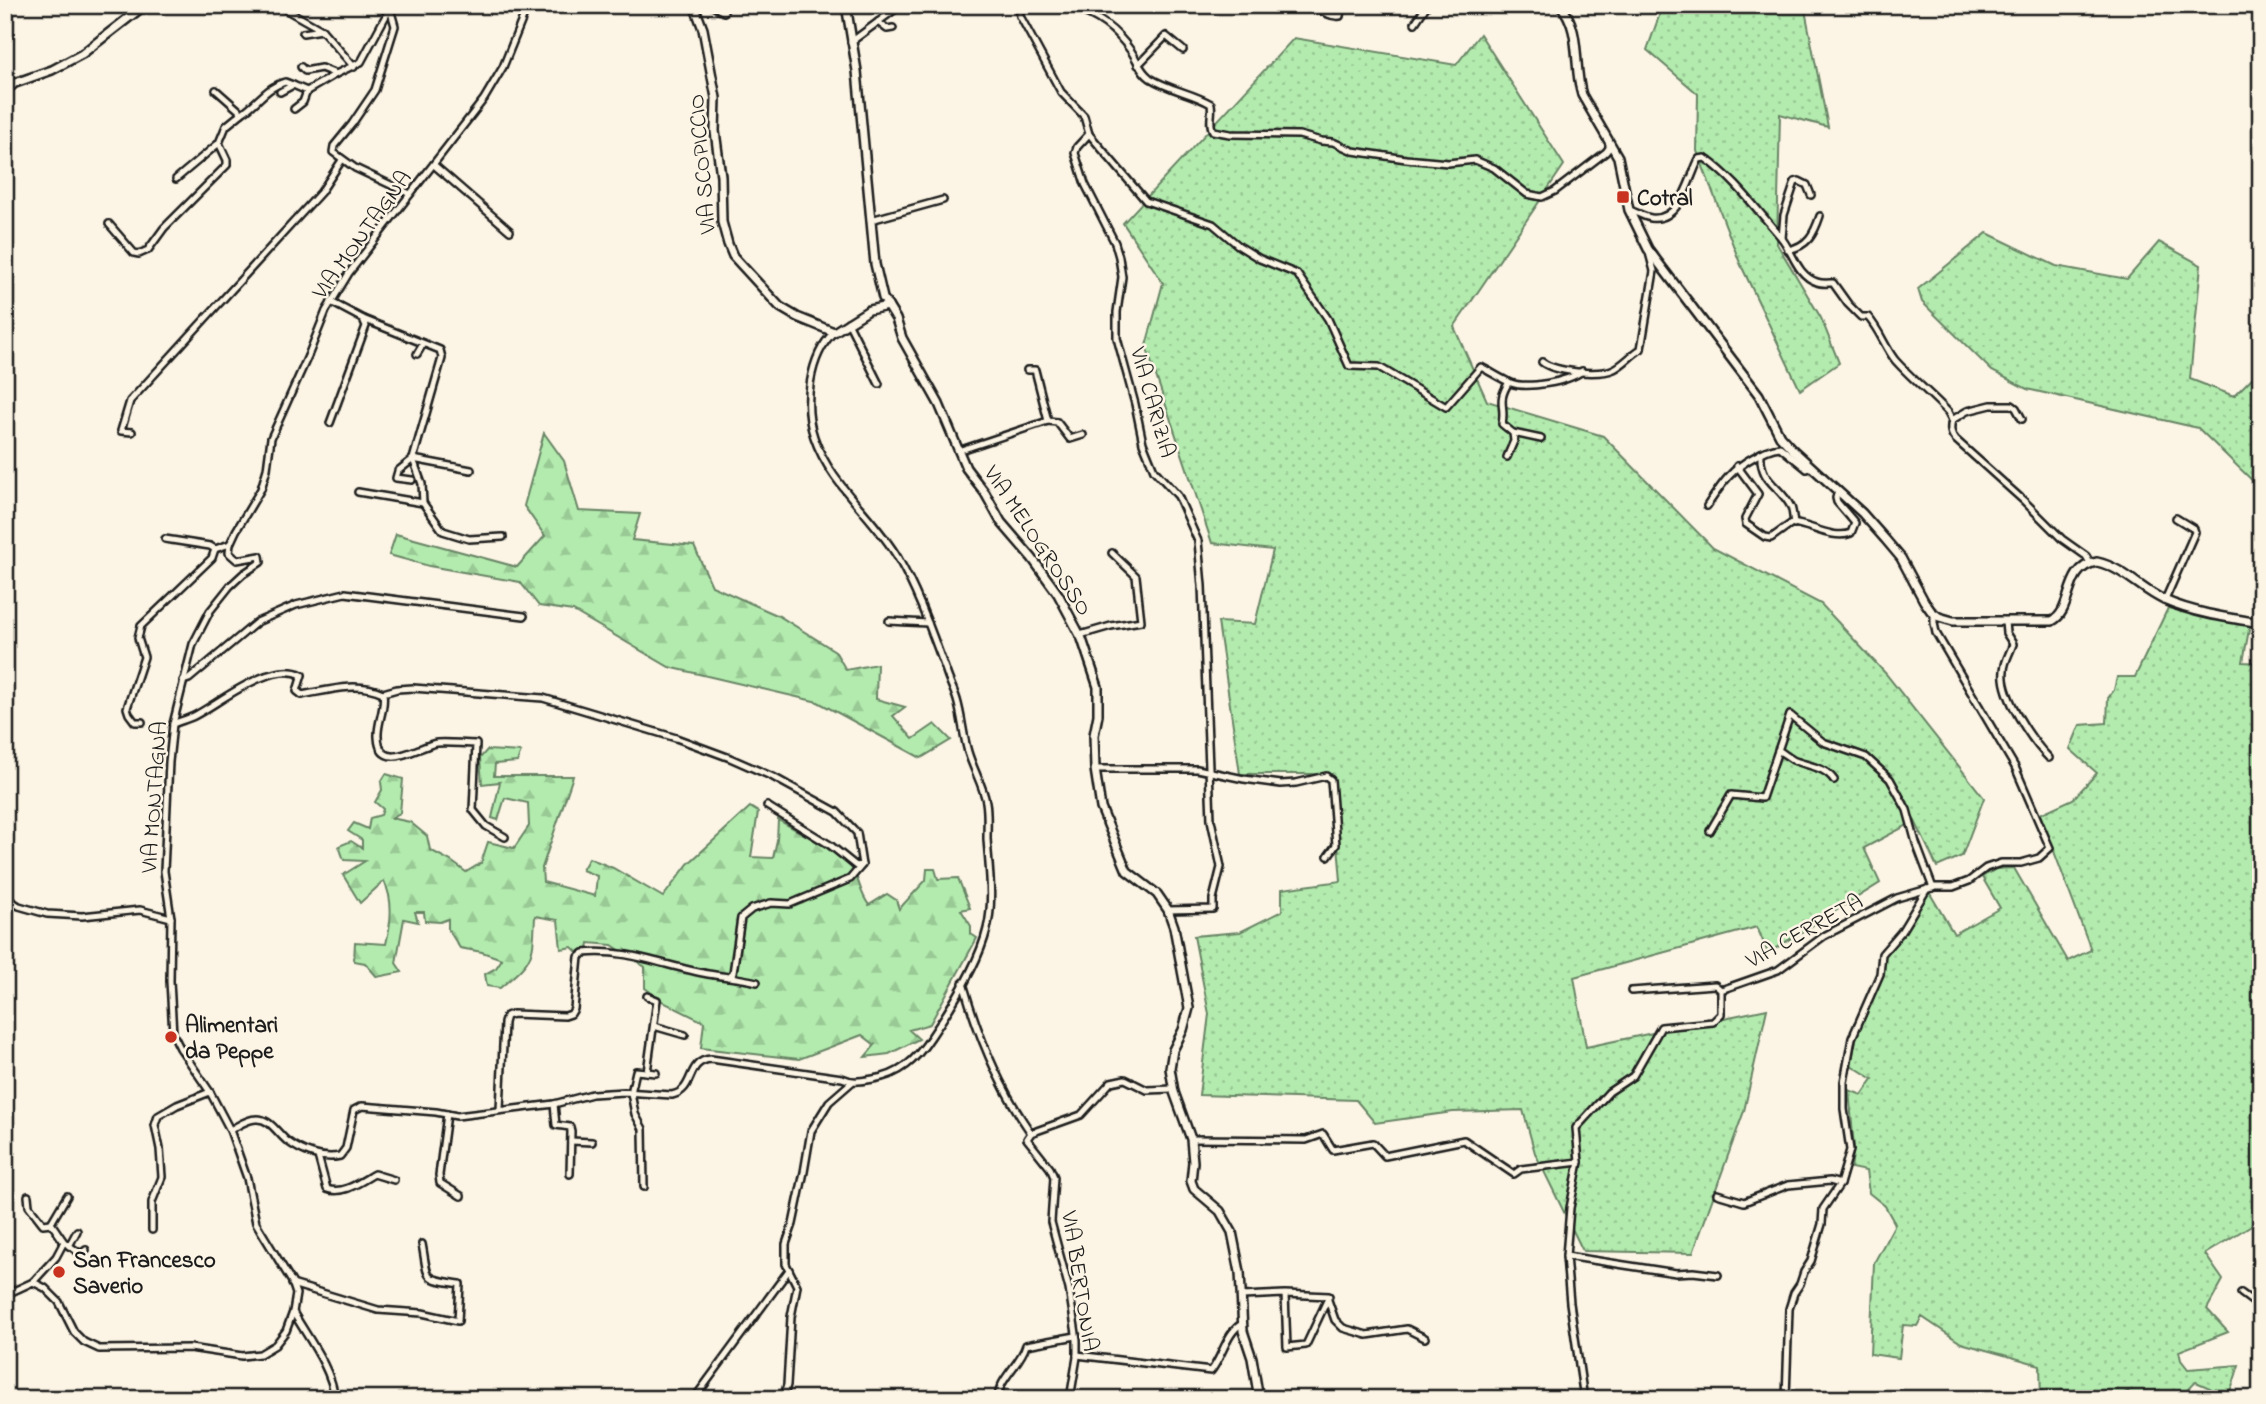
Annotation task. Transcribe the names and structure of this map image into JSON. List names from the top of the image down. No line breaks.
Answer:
{"streets":{"street":["VIA SCOPICCIO","VIA MONTAGNA","VIA CARIZIA","VIA MELOGROSSO","VIA CERRETA","VIA BERTONIA"]},"crossings":[["VIA CARIZIA","VIA MELOGROSSO"]],"places":{"transit":["Cotral"],"other":["Alimentari da Peppe","San Francesco Saverio"]}}
